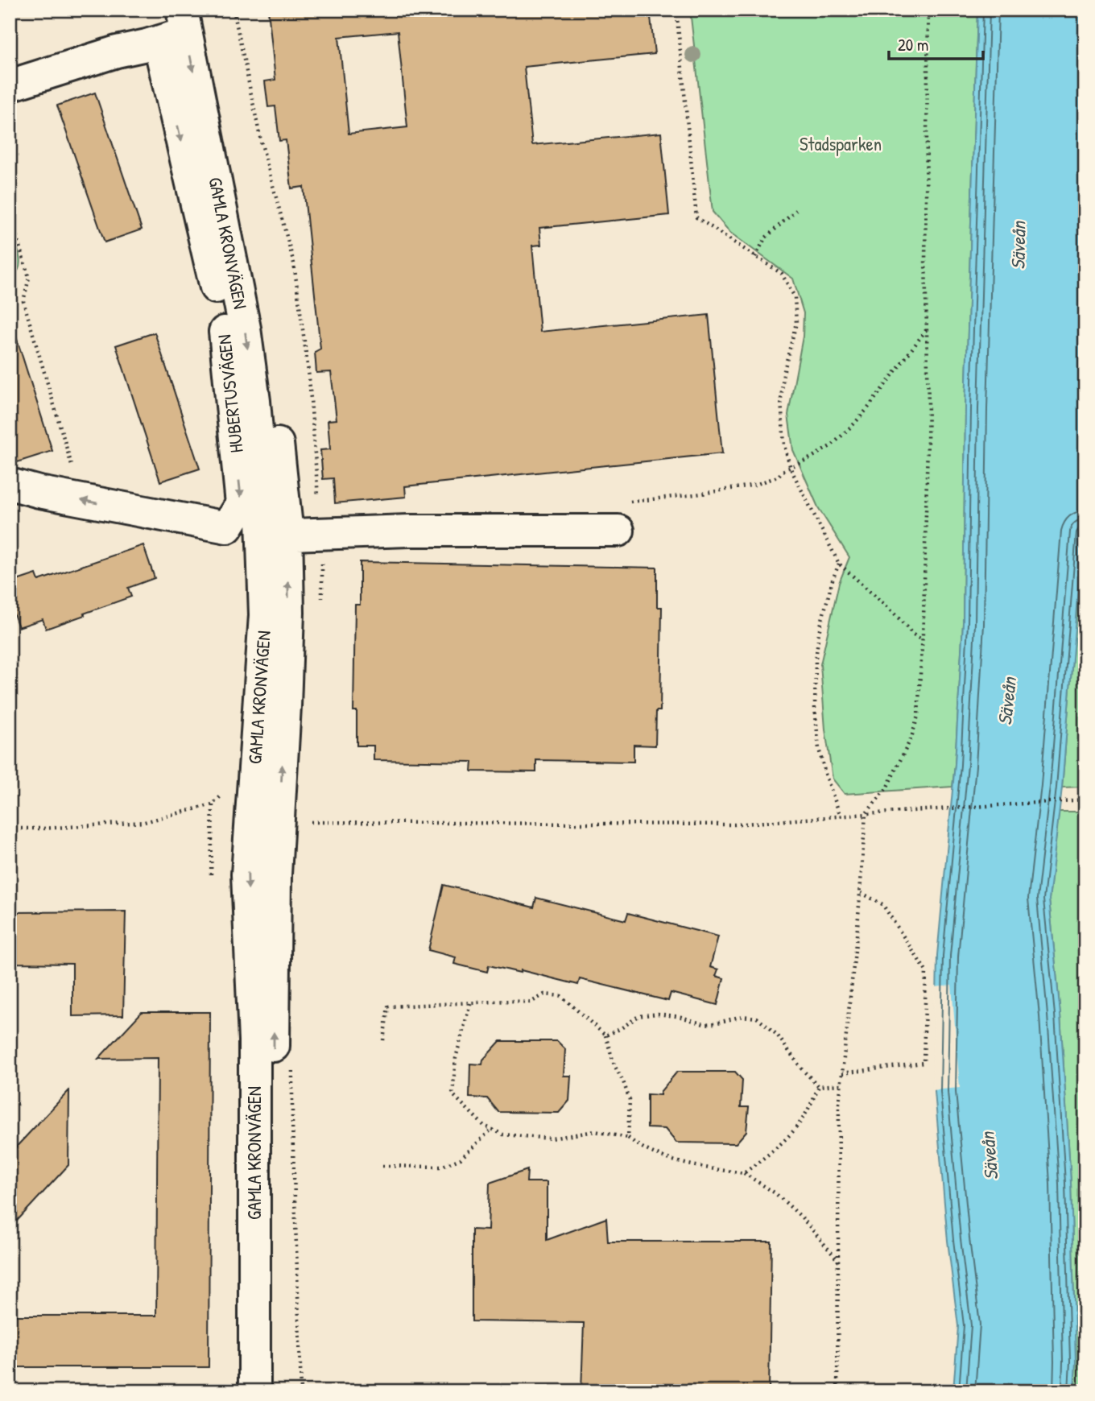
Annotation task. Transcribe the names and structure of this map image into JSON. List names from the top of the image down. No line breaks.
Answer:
{"streets":{"street":["GAMLA KRONVÄGEN","HUBERTUSVÄGEN"]},"crossings":[["GAMLA KRONVÄGEN","HUBERTUSVÄGEN"]],"water":["Säveån"],"parks":["Stadsparken"],"scale_bar":"20 m"}
